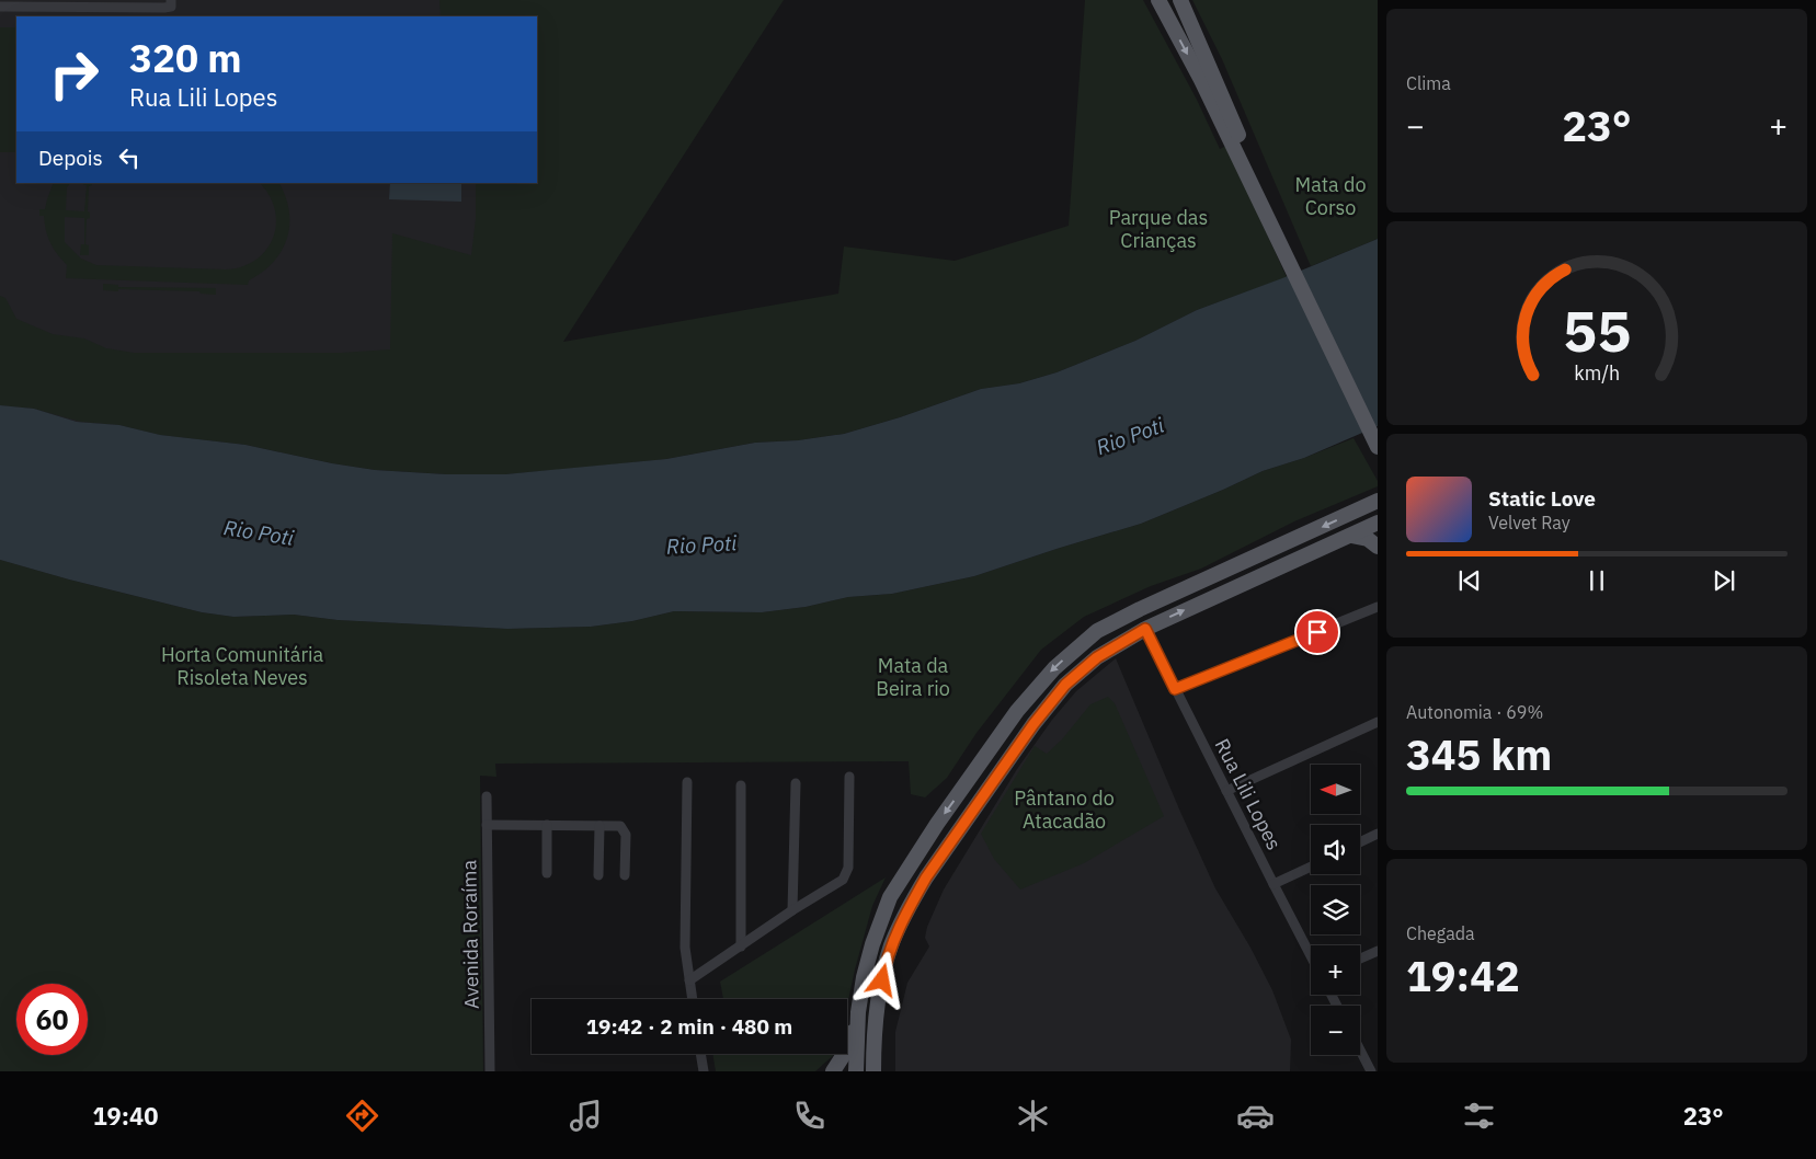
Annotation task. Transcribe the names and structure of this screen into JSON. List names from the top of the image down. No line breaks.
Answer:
{"streets":{"street":["Rua Lili Lopes","Avenida Roraíma"]},"water":["Rio Poti"],"parks":["Mata do Corso","Parque das Crianças","Horta Comunitária Risoleta Neves","Mata da Beira rio","Pântano do Atacadão"],"north":"left","page":{"tile":["Clima",["Autonomia · 69%","345 km"],["Chegada","19:42"]],"turn":["320 m","Rua Lili Lopes"],"heat":["−","23°","+"],"then":"Depois","song":["Static Love","Velvet Ray"],"map_buttons":["+","−"],"limit":"60","trip":"19:42 · 2 min · 480 m","tabs":["19:40","23°"],"gauge":["55","km/h"]}}
